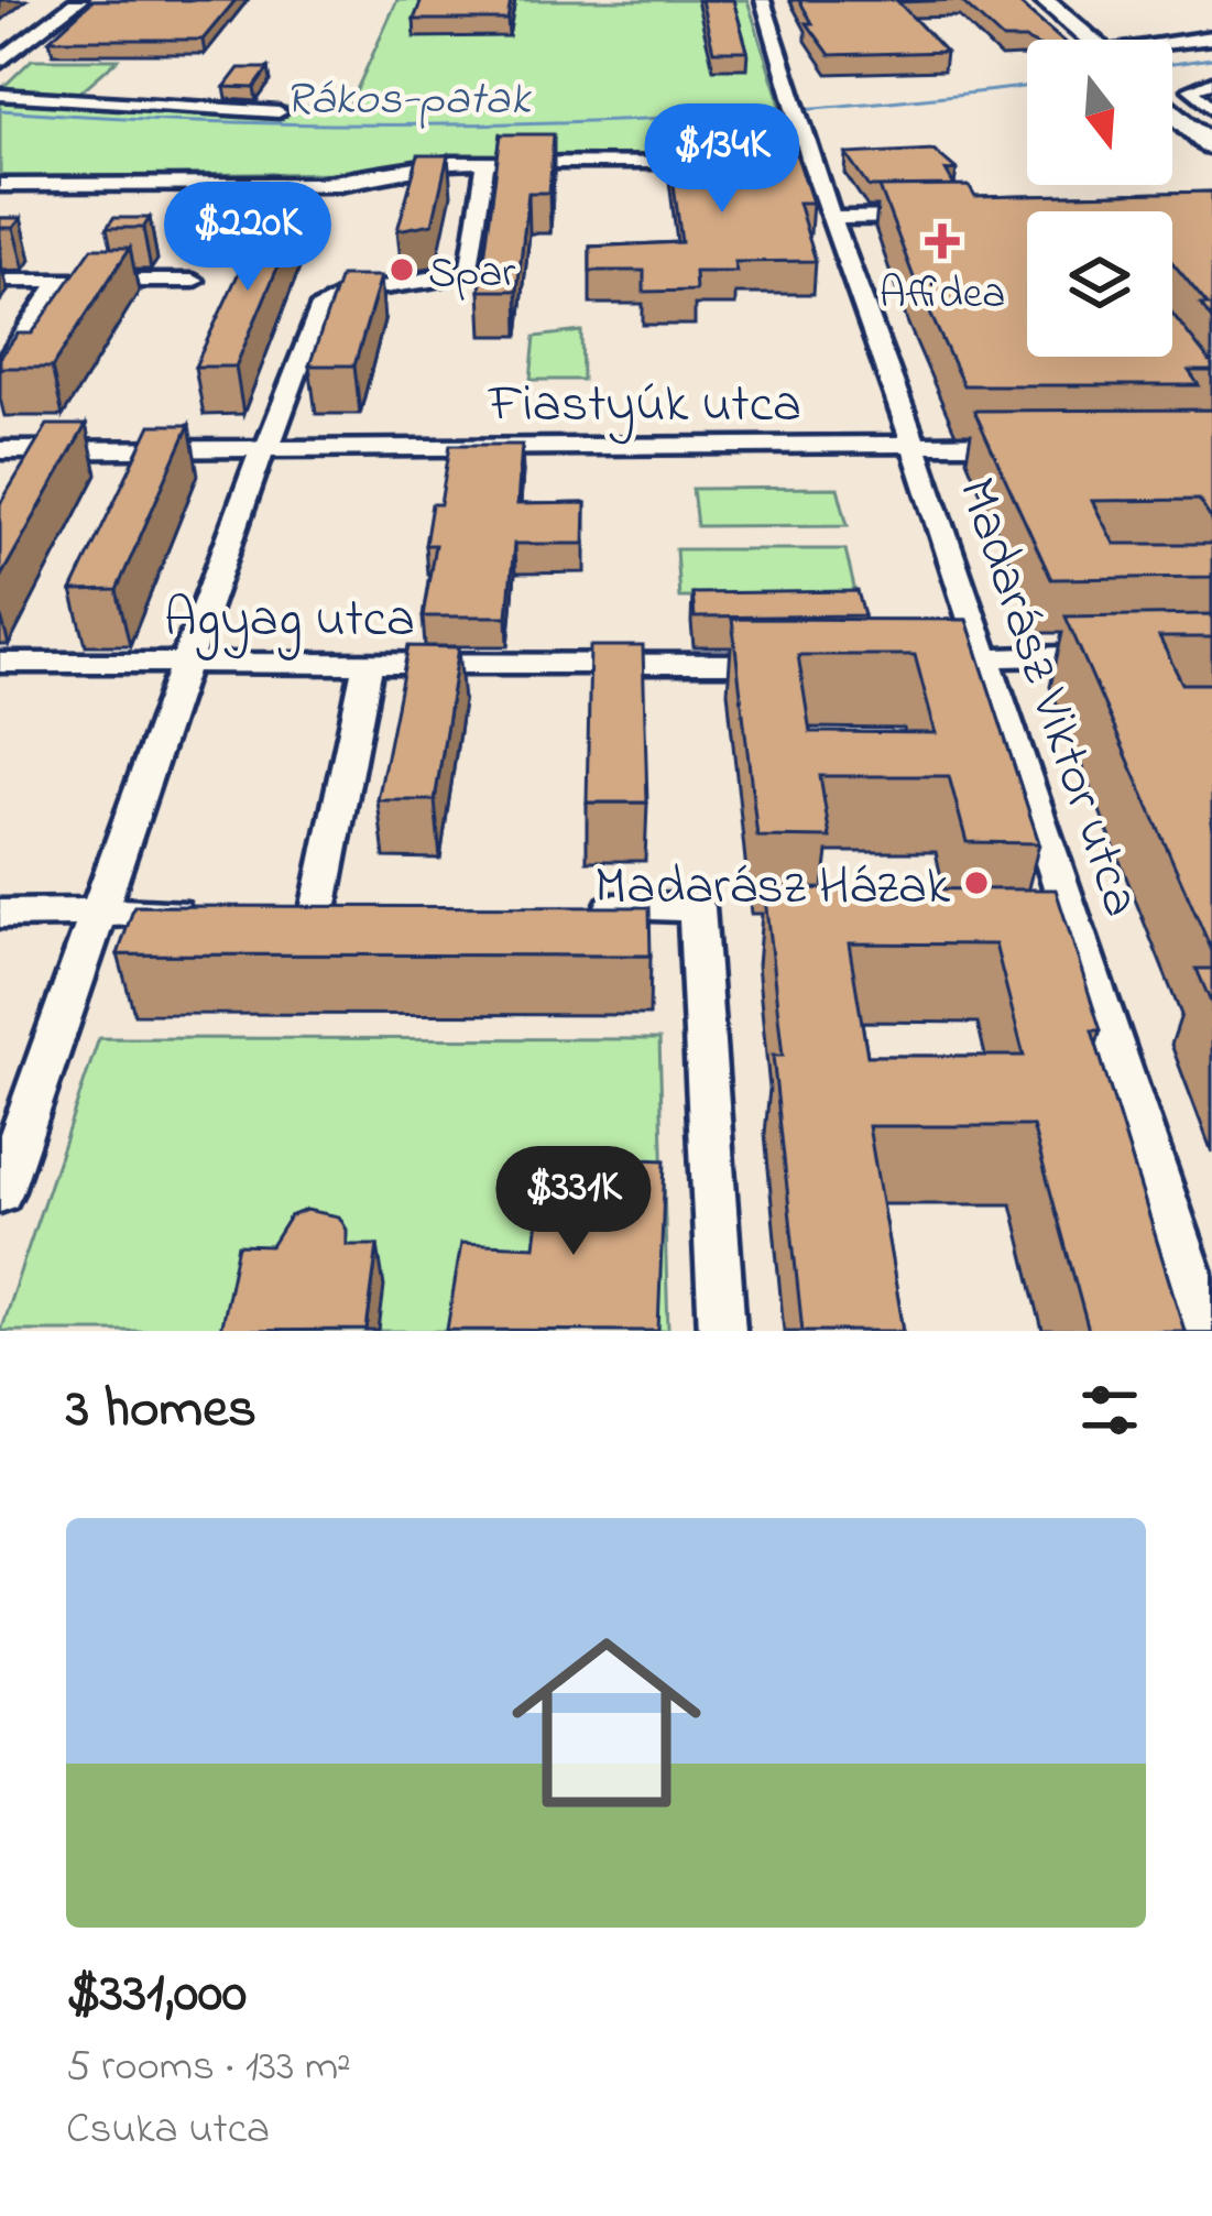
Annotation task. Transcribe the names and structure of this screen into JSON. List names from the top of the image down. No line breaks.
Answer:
{"streets":{"street":["Fiastyúk utca","Agyag utca","Madarász Viktor utca"]},"crossings":[["Fiastyúk utca","Madarász Viktor utca"]],"water":["Rákos-patak"],"places":{"health":["Affidea"],"other":["Spar","Madarász Házak"]},"north":"bottom","page":{"price":["$134K","$220K","$331K"],"heading":"3 homes","list":[{"name":"$331,000","note":"5 rooms · 133 m² · Csuka utca"}]}}
